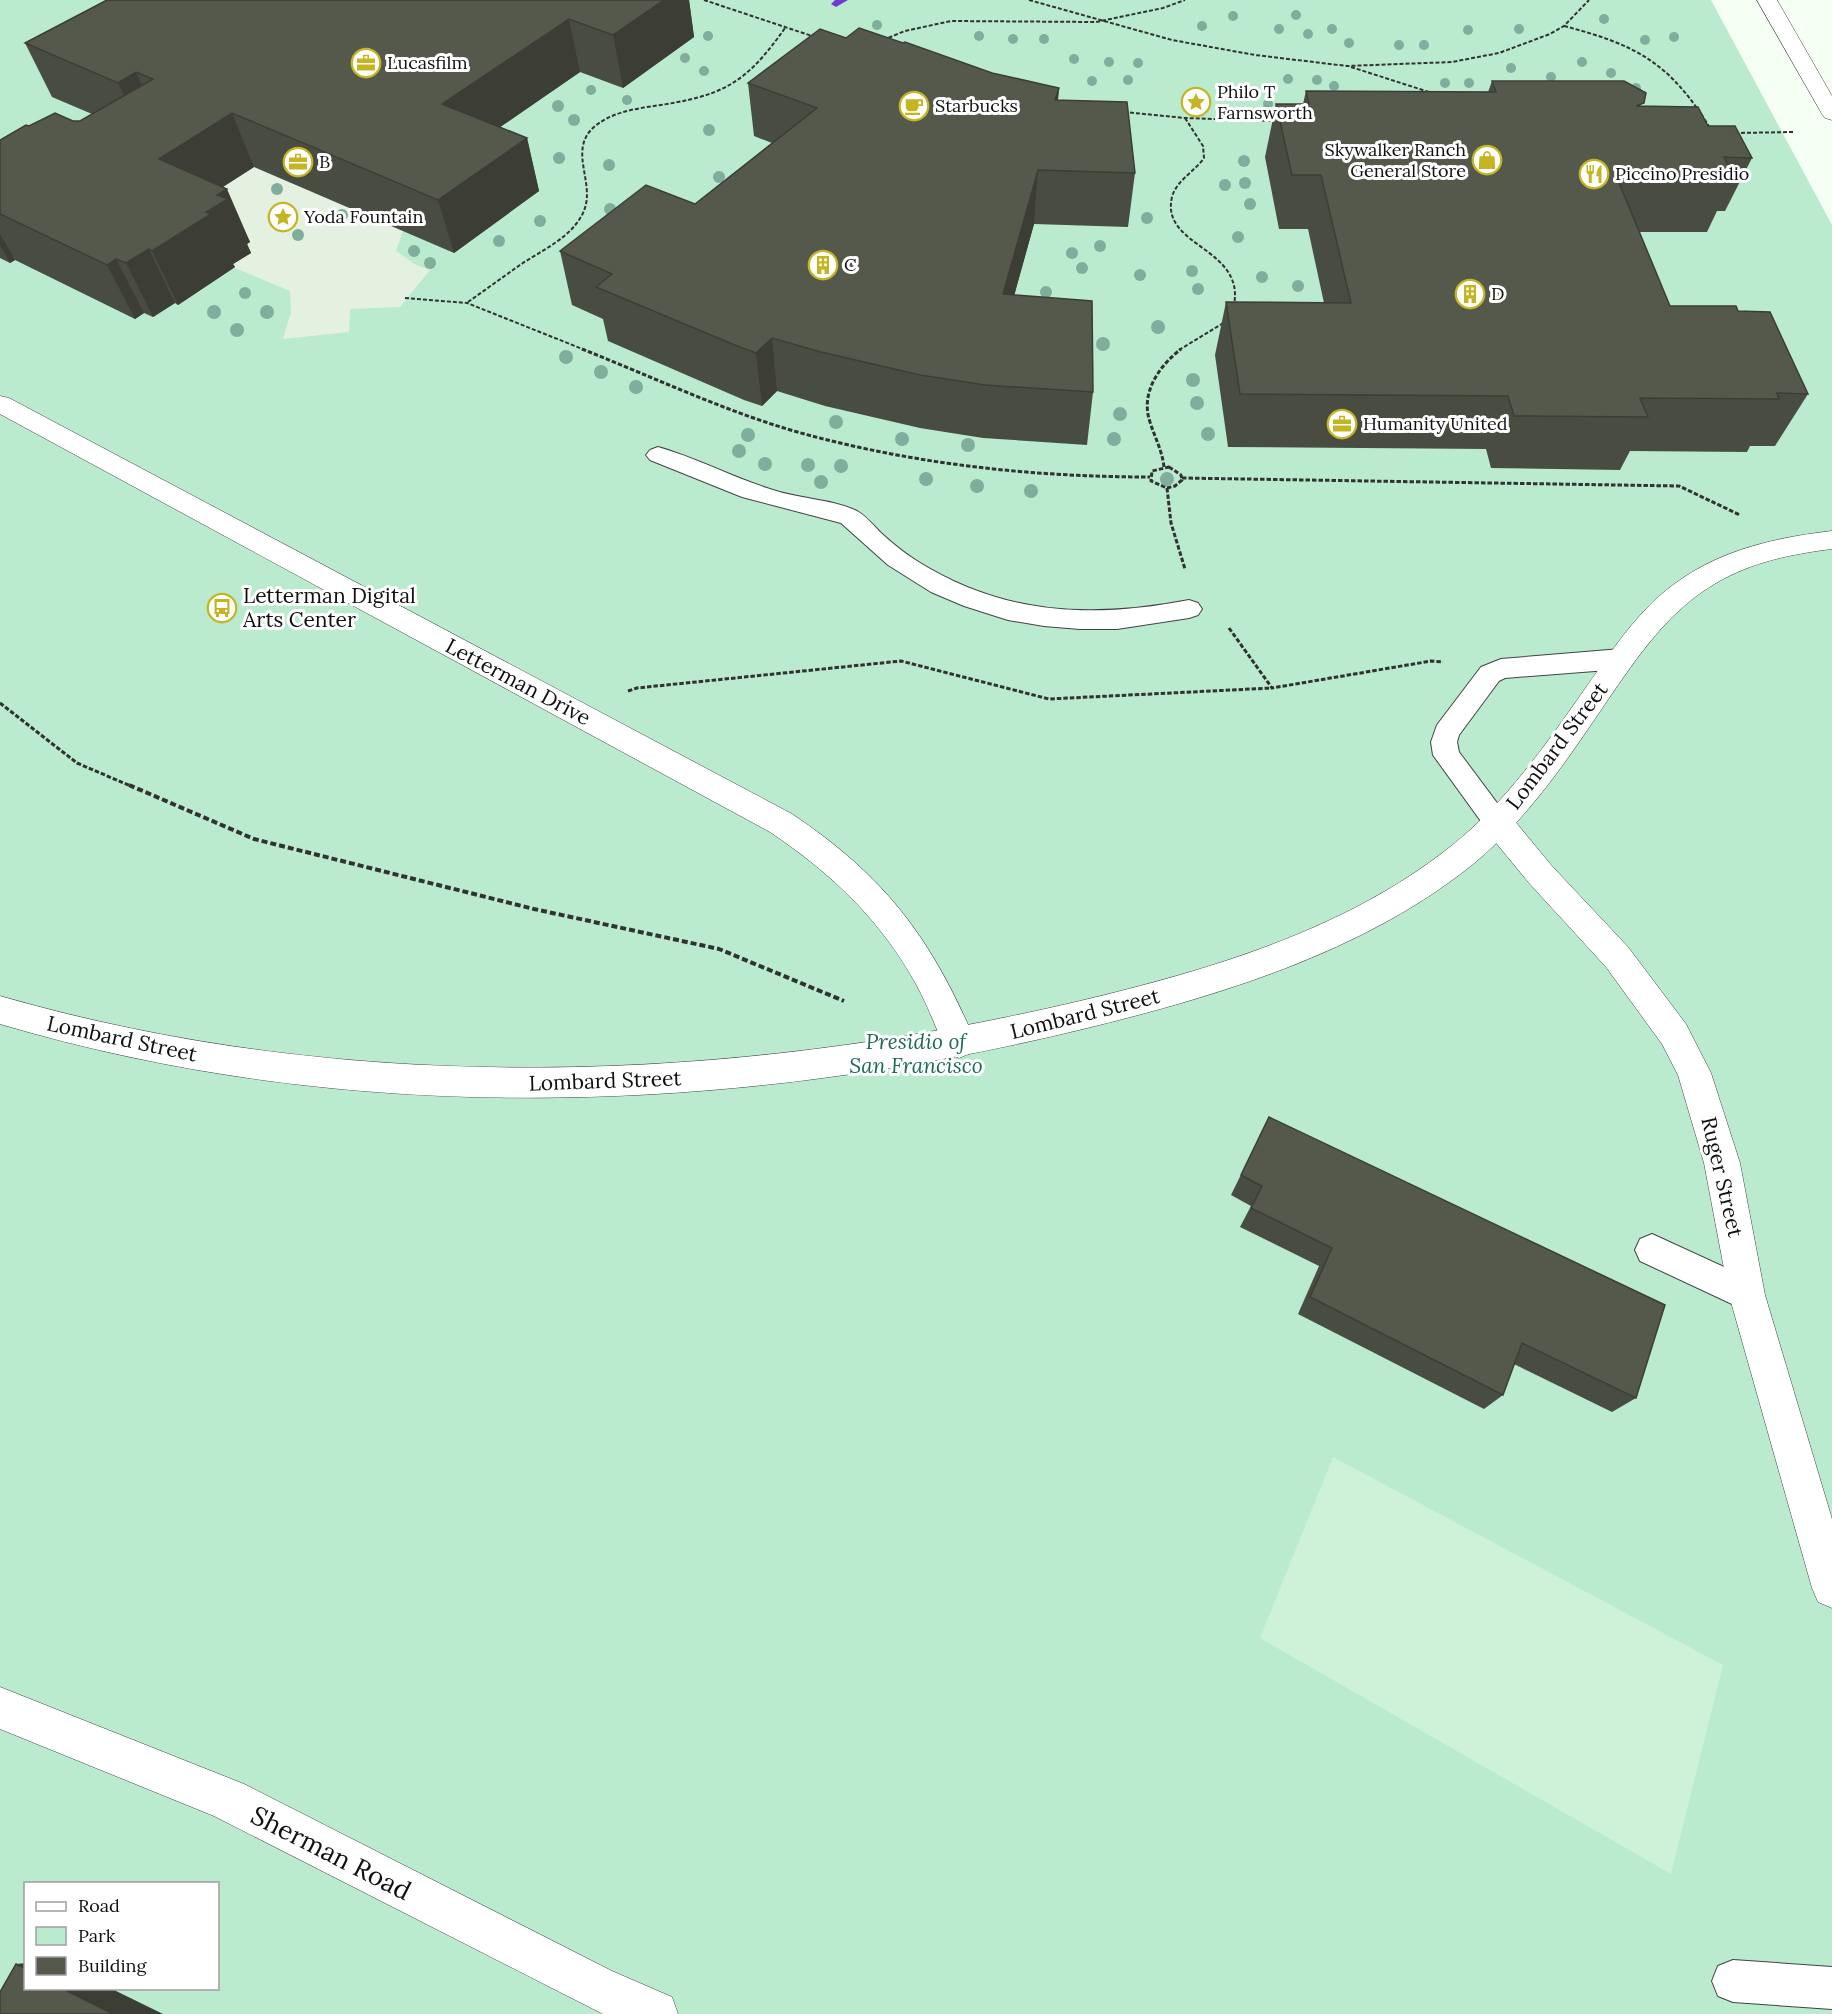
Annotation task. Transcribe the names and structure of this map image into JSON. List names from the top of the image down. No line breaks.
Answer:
{"streets":{"street":["Letterman Drive","Lombard Street","Ruger Street","Sherman Road"]},"crossings":[["Letterman Drive","Lombard Street"],["Lombard Street","Ruger Street"]],"parks":["Presidio of San Francisco"],"places":{"office":["Lucasfilm","B","Humanity United"],"place":["Philo T Farnsworth","Yoda Fountain"],"cafe":["Starbucks"],"shop":["Skywalker Ranch General Store"],"restaurant":["Piccino Presidio"],"building":["C","D"],"bus stop":["Letterman Digital Arts Center"]},"legend":["Road","Park","Building"]}
